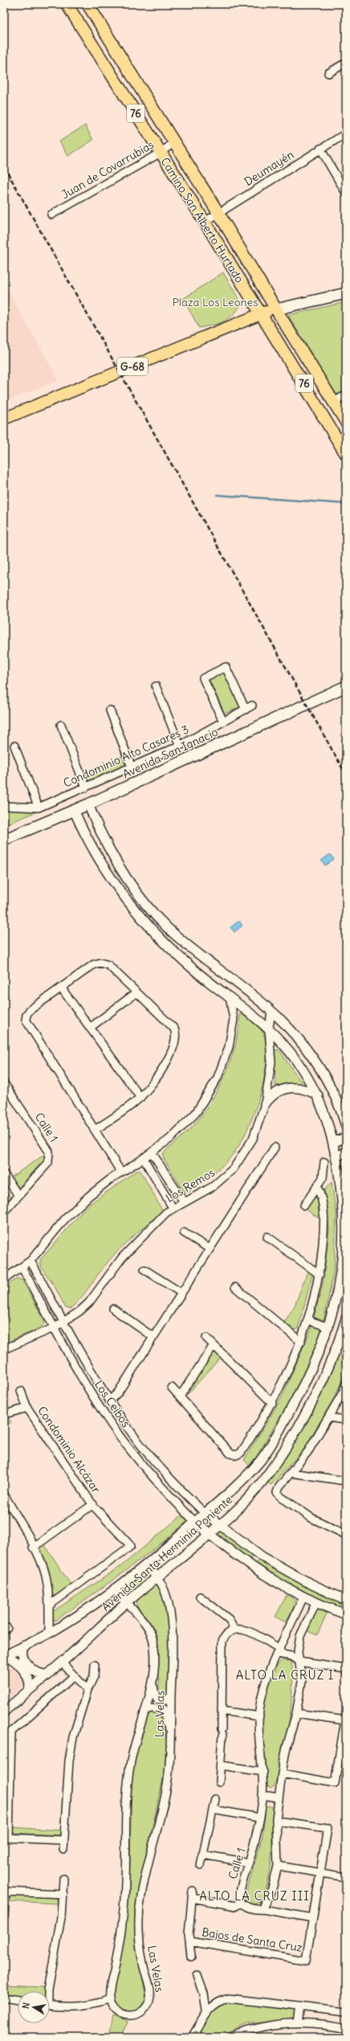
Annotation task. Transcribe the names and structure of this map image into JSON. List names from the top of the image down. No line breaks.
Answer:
{"streets":{"main road":["76","Camino San Alberto Hurtado","G-68","Avenida San Ignacio"],"street":["Deumayén","Juan de Covarrubias","Condominio Alto Casares 3","Calle 1","Los Remos","Los Ceibos","Condominio Alcázar","Avenida Santa Herminia Poniente","Las Velas","Bajos de Santa Cruz"]},"crossings":[["Deumayén","Camino San Alberto Hurtado"],["Juan de Covarrubias","Camino San Alberto Hurtado"],["Camino San Alberto Hurtado","G-68"],["Calle 1","Los Ceibos"],["Calle 1","Bajos de Santa Cruz"],["Los Remos","Los Ceibos"],["Los Ceibos","Avenida Santa Herminia Poniente"],["Avenida Santa Herminia Poniente","Las Velas"]],"districts":["ALTO LA CRUZ I","ALTO LA CRUZ III"],"parks":["Plaza Los Leones"],"north":"left"}
